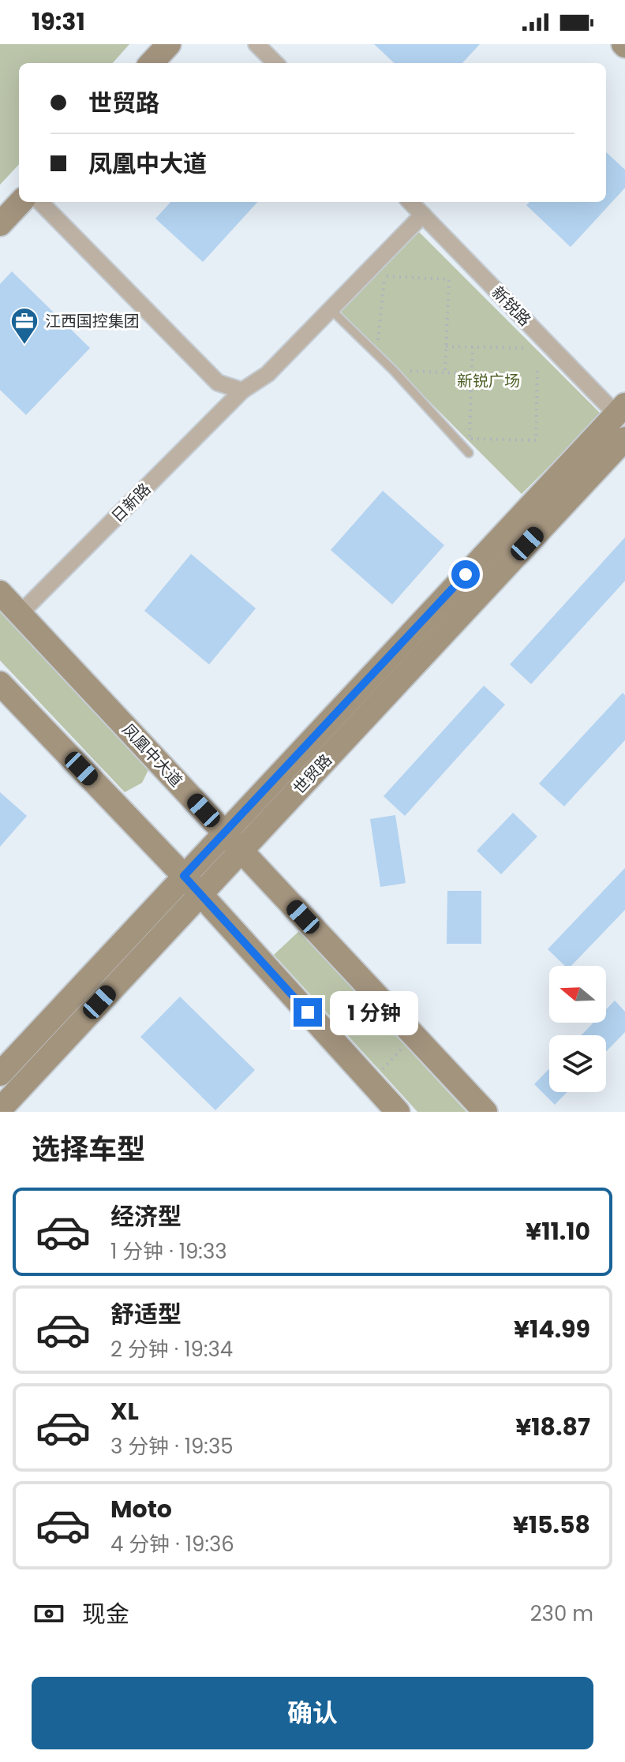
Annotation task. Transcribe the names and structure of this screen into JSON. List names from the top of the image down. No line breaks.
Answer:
{"streets":{"main road":["凤凰中大道","世贸路"],"street":["新锐路","日新路"]},"crossings":[["新锐路","日新路"],["新锐路","世贸路"],["日新路","凤凰中大道"],["凤凰中大道","世贸路"]],"parks":["新锐广场"],"places":{"office":["江西国控集团"]},"north":"left","page":{"status":"19:31","banner":["世贸路","凤凰中大道"],"bubble":"1 分钟","heading":"选择车型","list":[{"name":"经济型","note":"1 分钟 · 19:33","value":"¥11.10"},{"name":"舒适型","note":"2 分钟 · 19:34","value":"¥14.99"},{"name":"XL","note":"3 分钟 · 19:35","value":"¥18.87"},{"name":"Moto","note":"4 分钟 · 19:36","value":"¥15.58"}],"pay":["现金","230 m"],"buttons":"确认"}}
